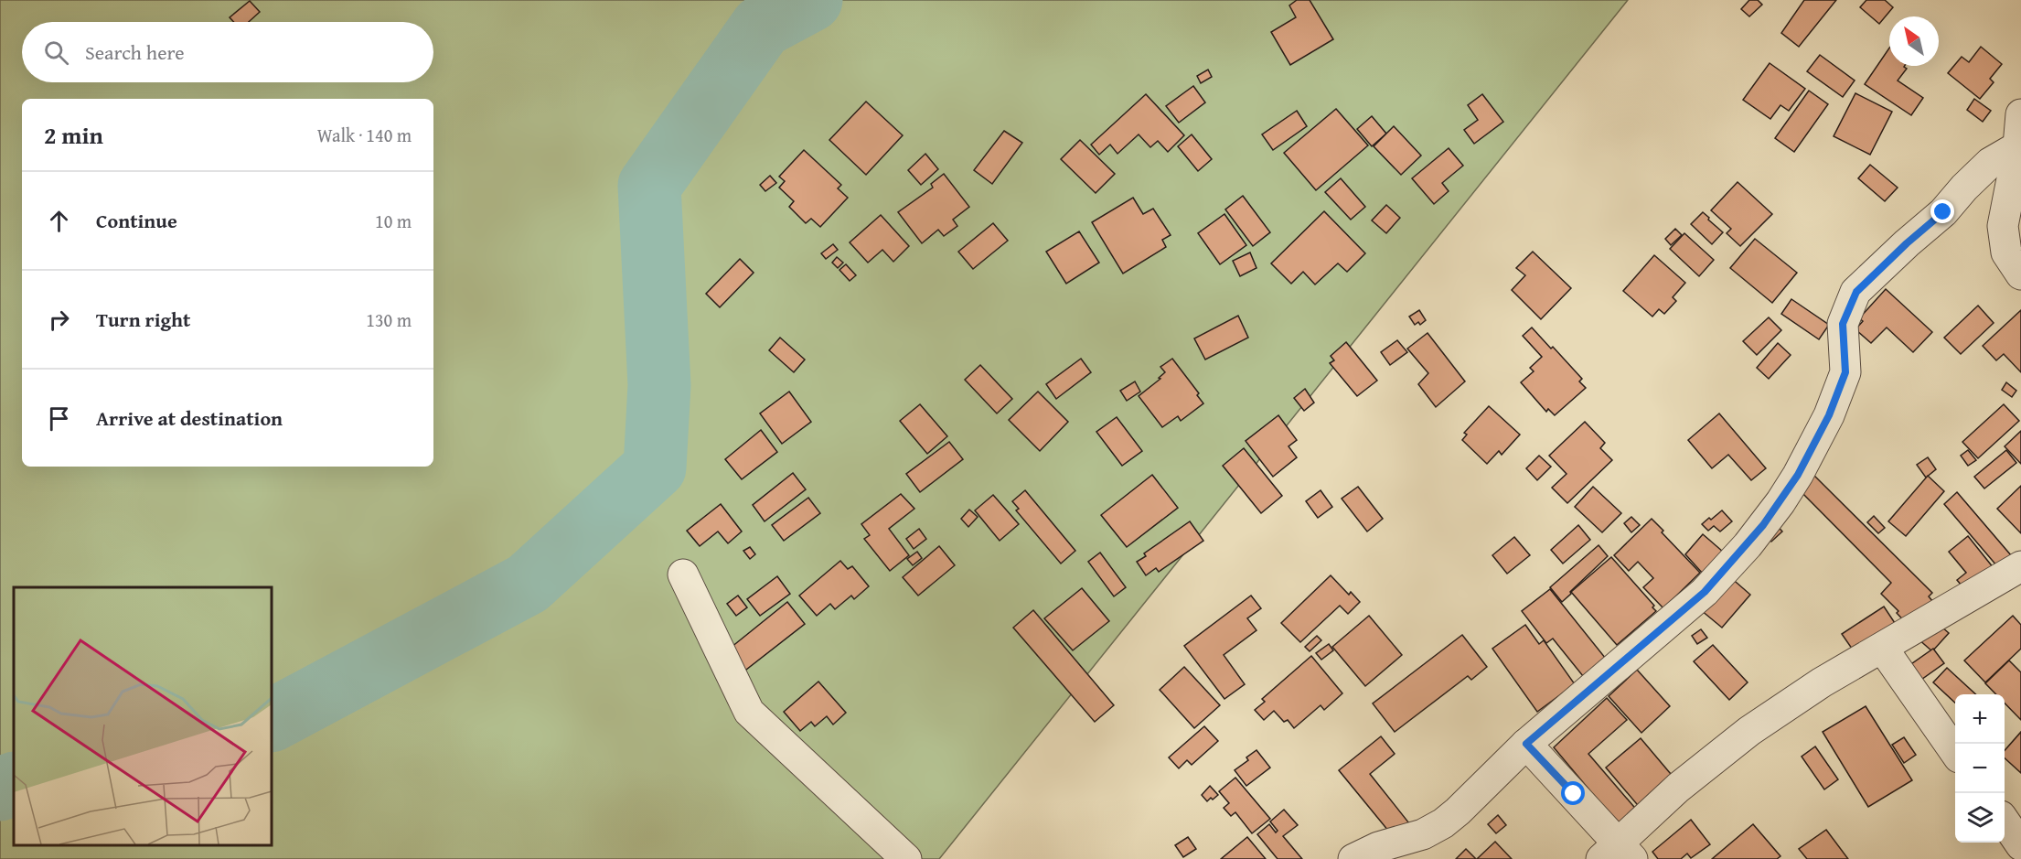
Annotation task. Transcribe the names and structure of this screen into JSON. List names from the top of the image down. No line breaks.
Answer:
{"north":"top left","page":{"search":"Search here","heading":["2 min","Walk · 140 m"],"list":[["Continue","10 m"],["Turn right","130 m"],"Arrive at destination"],"map_buttons":["+","−"]}}
